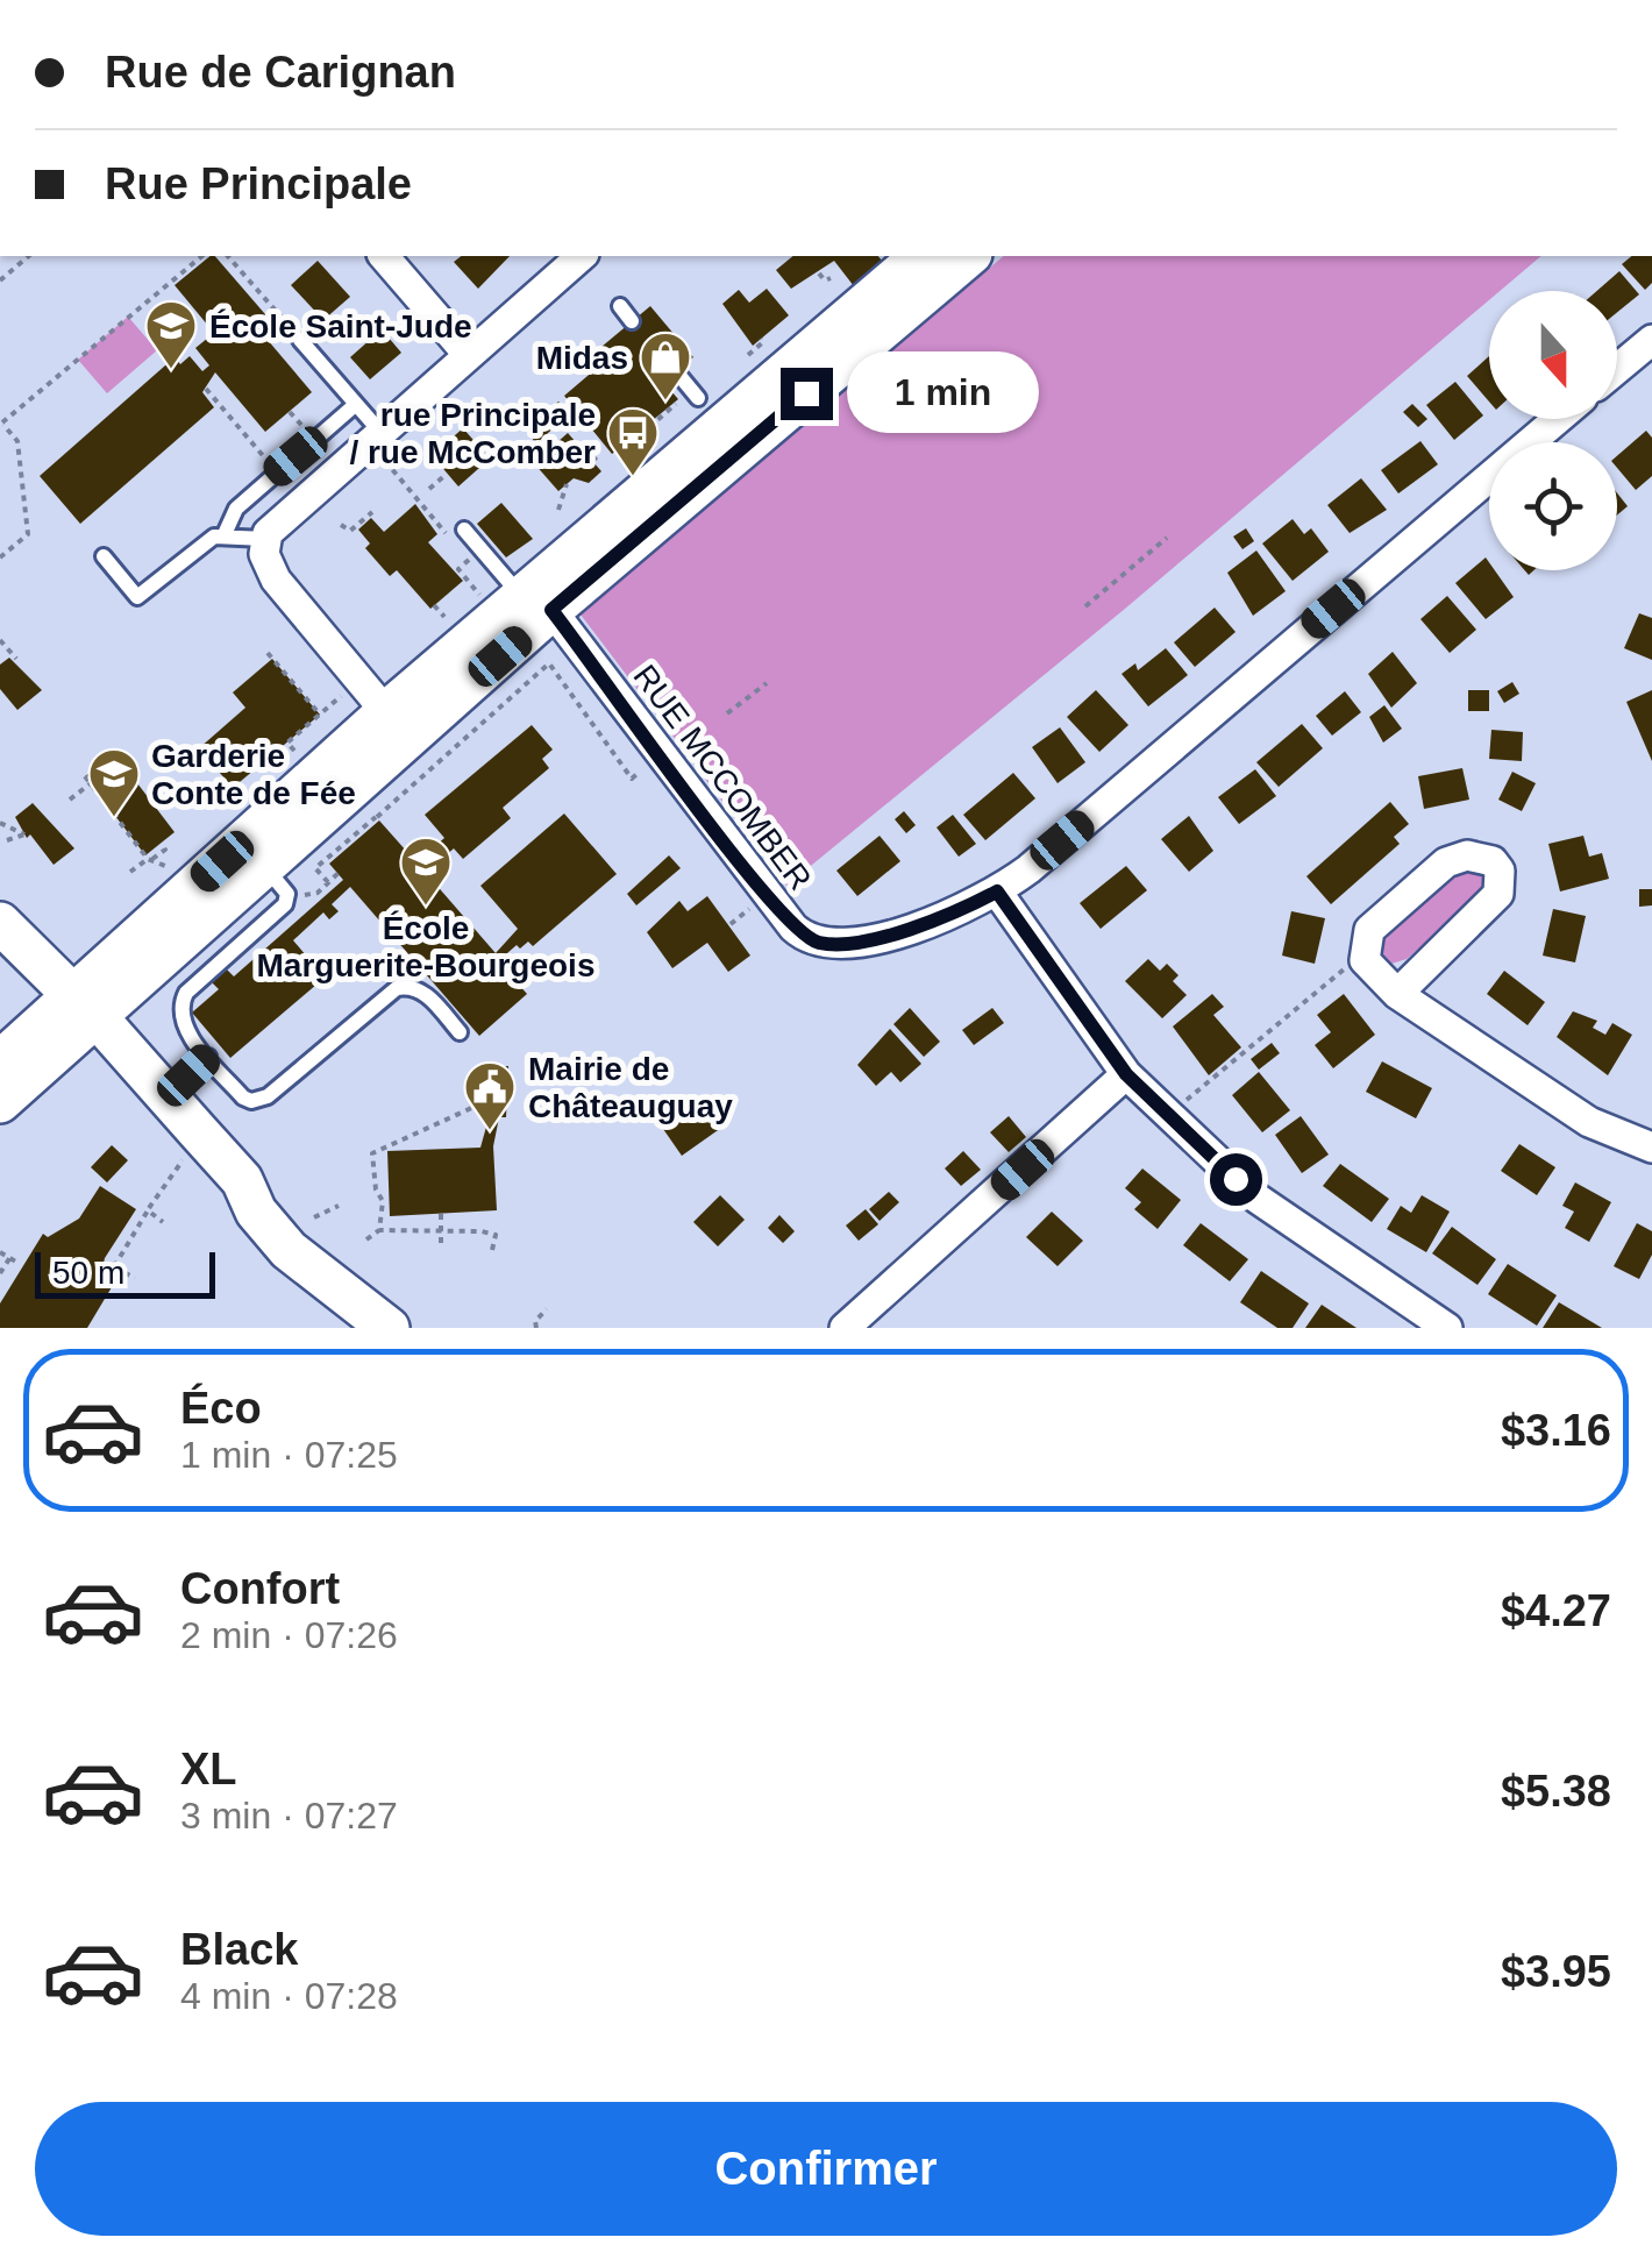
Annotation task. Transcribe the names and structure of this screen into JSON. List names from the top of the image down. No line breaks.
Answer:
{"streets":{"street":["RUE MCCOMBER"]},"places":{"school or university":["École Saint-Jude","Garderie Conte de Fée","École Marguerite-Bourgeois"],"shop":["Midas"],"bus stop":["rue Principale / rue McComber"],"public building":["Mairie de Châteauguay"]},"scale_bar":"50 m","north":"bottom","page":{"banner":["Rue de Carignan","Rue Principale"],"bubble":"1 min","scale":"50 m","list":[{"name":"Éco","note":"1 min · 07:25","value":"$3.16"},{"name":"Confort","note":"2 min · 07:26","value":"$4.27"},{"name":"XL","note":"3 min · 07:27","value":"$5.38"},{"name":"Black","note":"4 min · 07:28","value":"$3.95"}],"buttons":"Confirmer"}}
